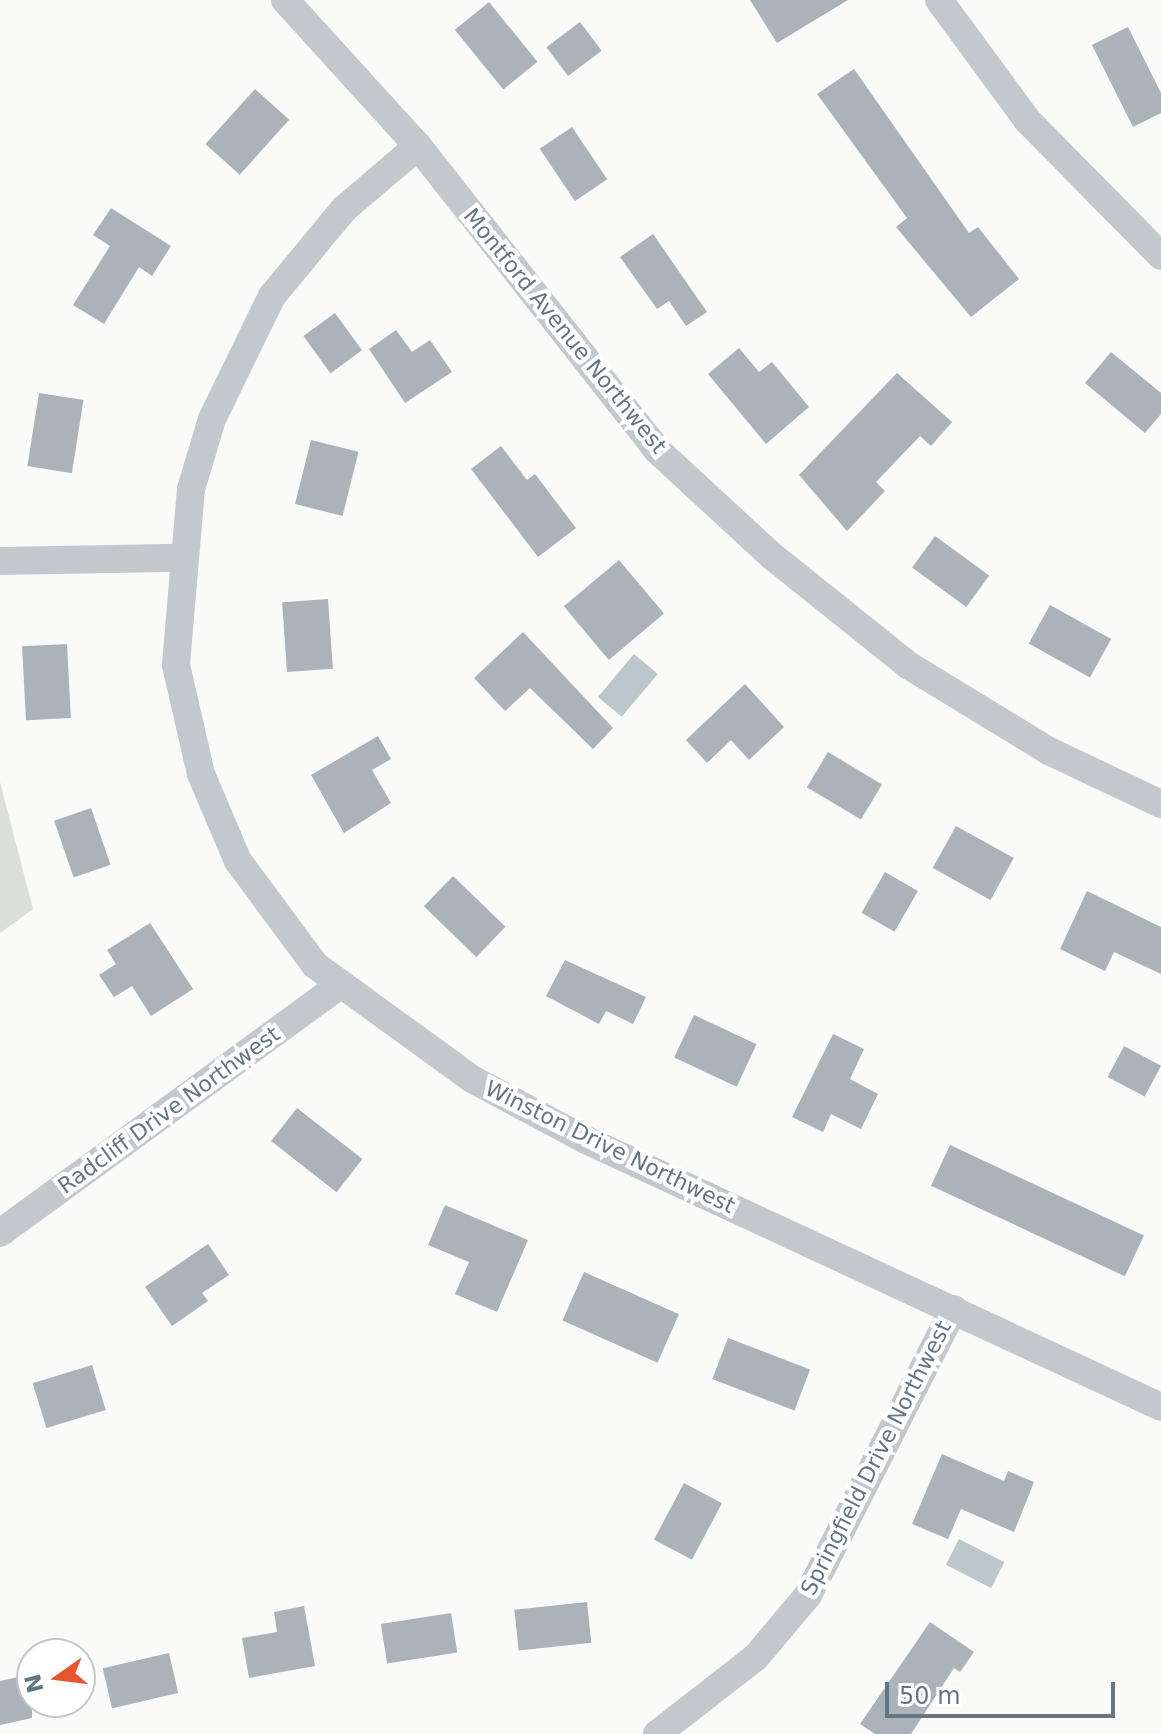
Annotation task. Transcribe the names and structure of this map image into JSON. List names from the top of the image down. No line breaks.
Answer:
{"streets":{"street":["Montford Avenue Northwest","Radcliff Drive Northwest","Winston Drive Northwest","Springfield Drive Northwest"]},"crossings":[["Montford Avenue Northwest","Winston Drive Northwest"],["Radcliff Drive Northwest","Winston Drive Northwest"],["Winston Drive Northwest","Springfield Drive Northwest"]],"scale_bar":"50 m","north":"left"}
